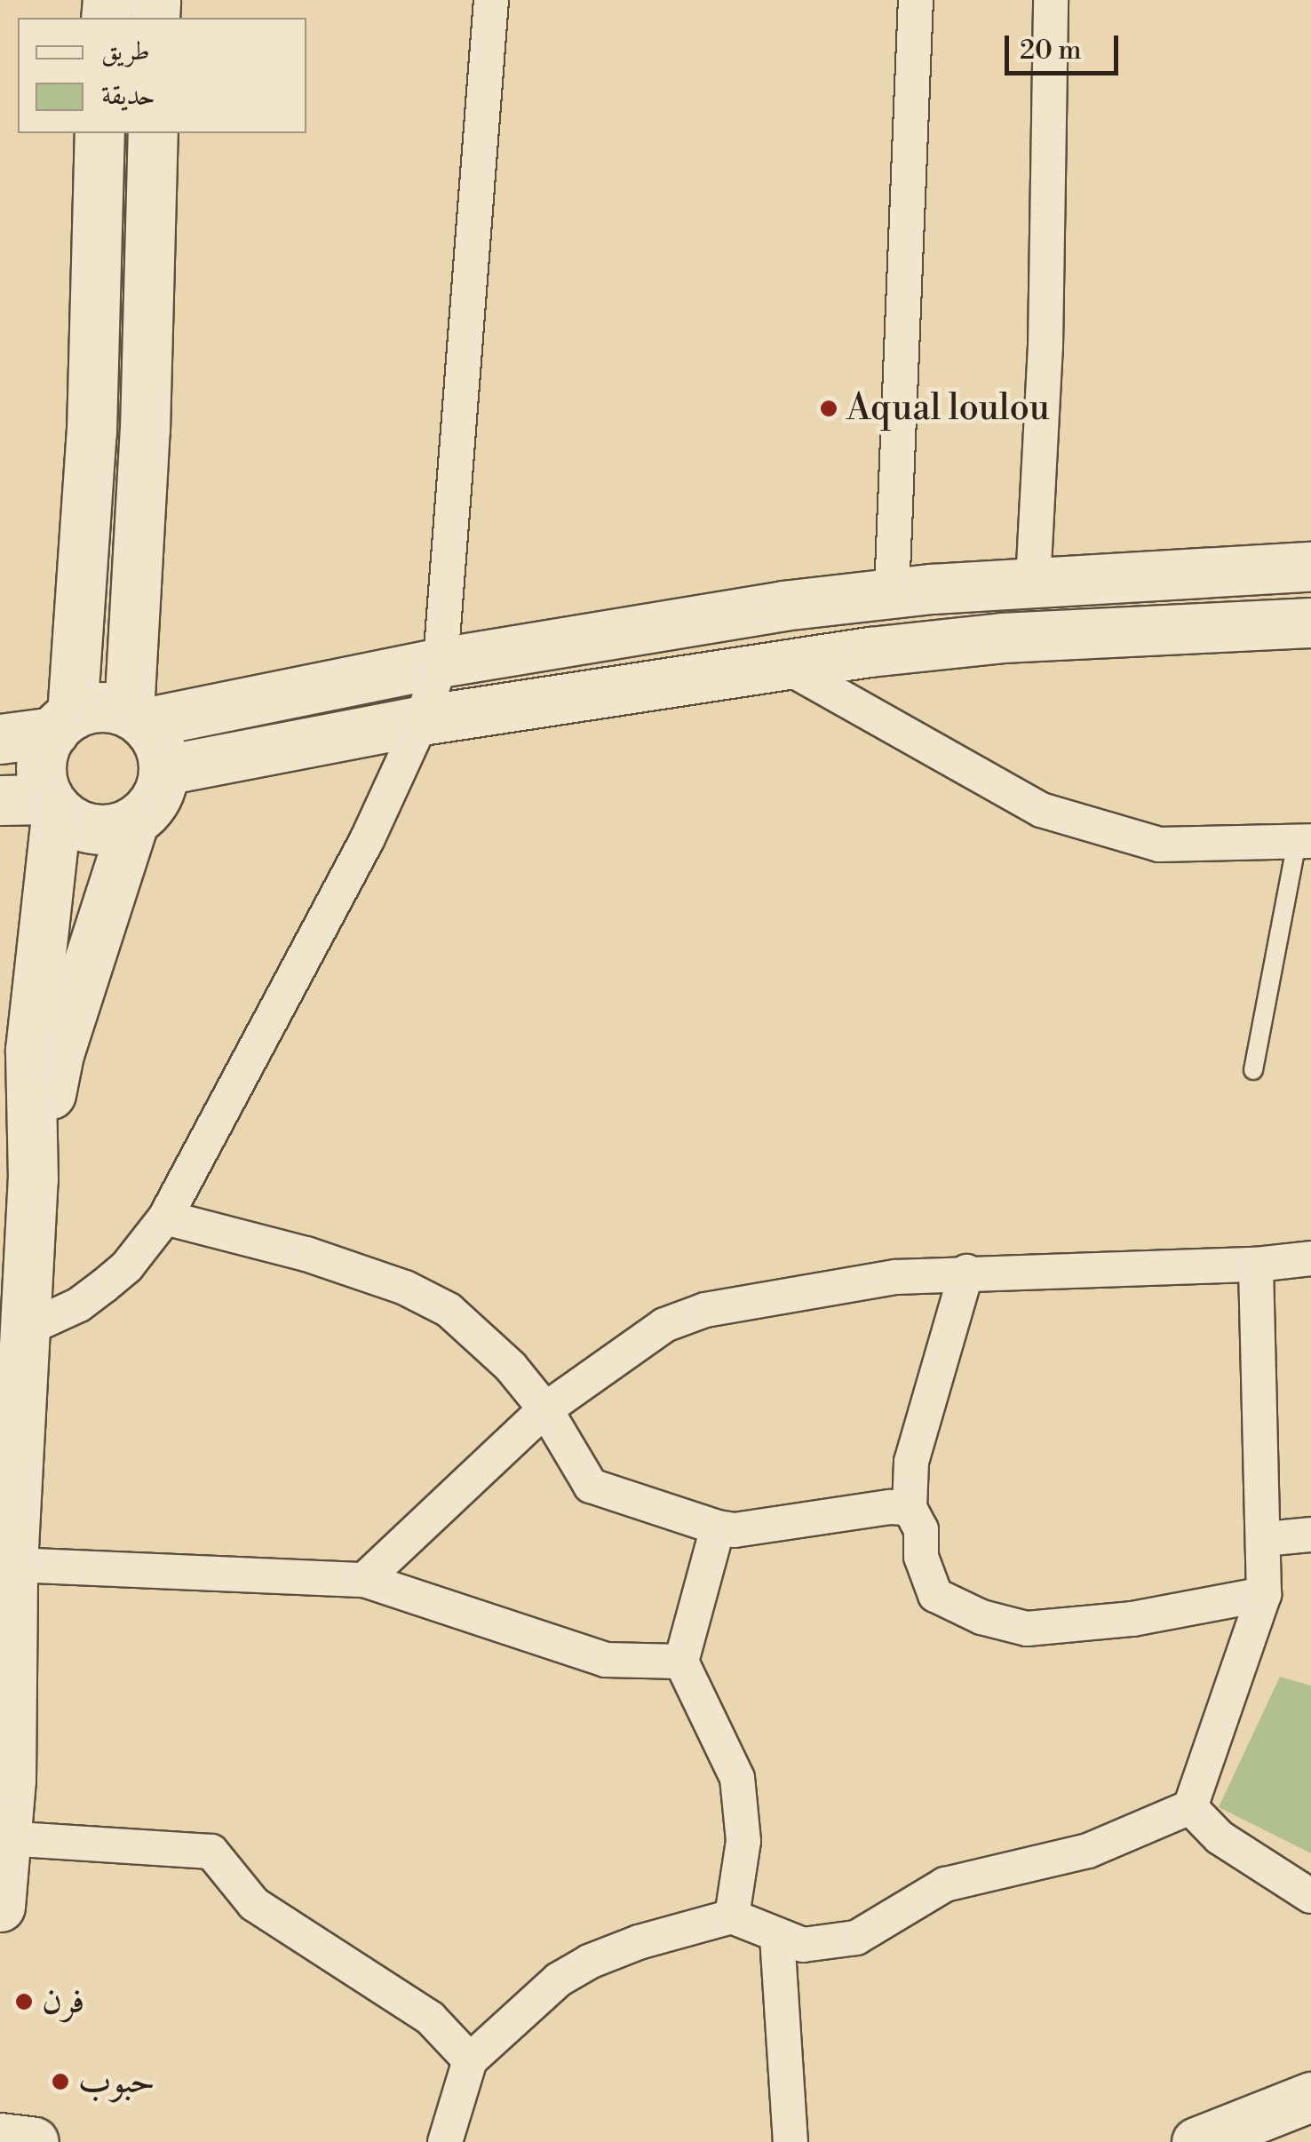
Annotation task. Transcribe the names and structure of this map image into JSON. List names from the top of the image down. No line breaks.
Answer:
{"places":["Aqual loulou","فرن","حبوب"],"legend":["طريق","حديقة"],"scale_bar":"20 m"}
